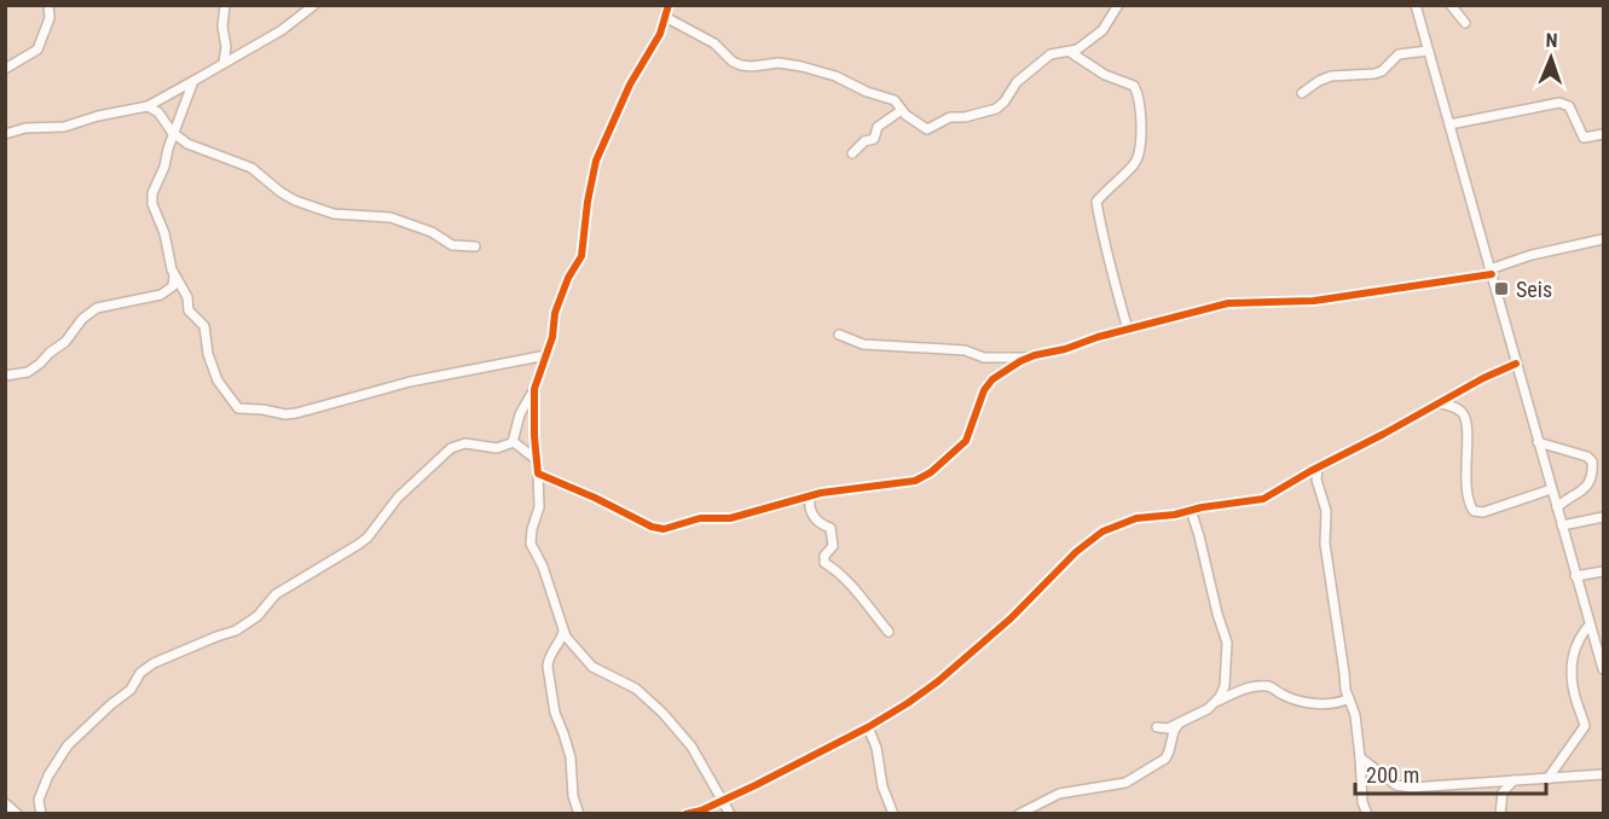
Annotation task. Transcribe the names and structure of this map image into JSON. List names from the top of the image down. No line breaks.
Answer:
{"places":{"transit":["Seis"]},"scale_bar":"200 m","north":"top"}
